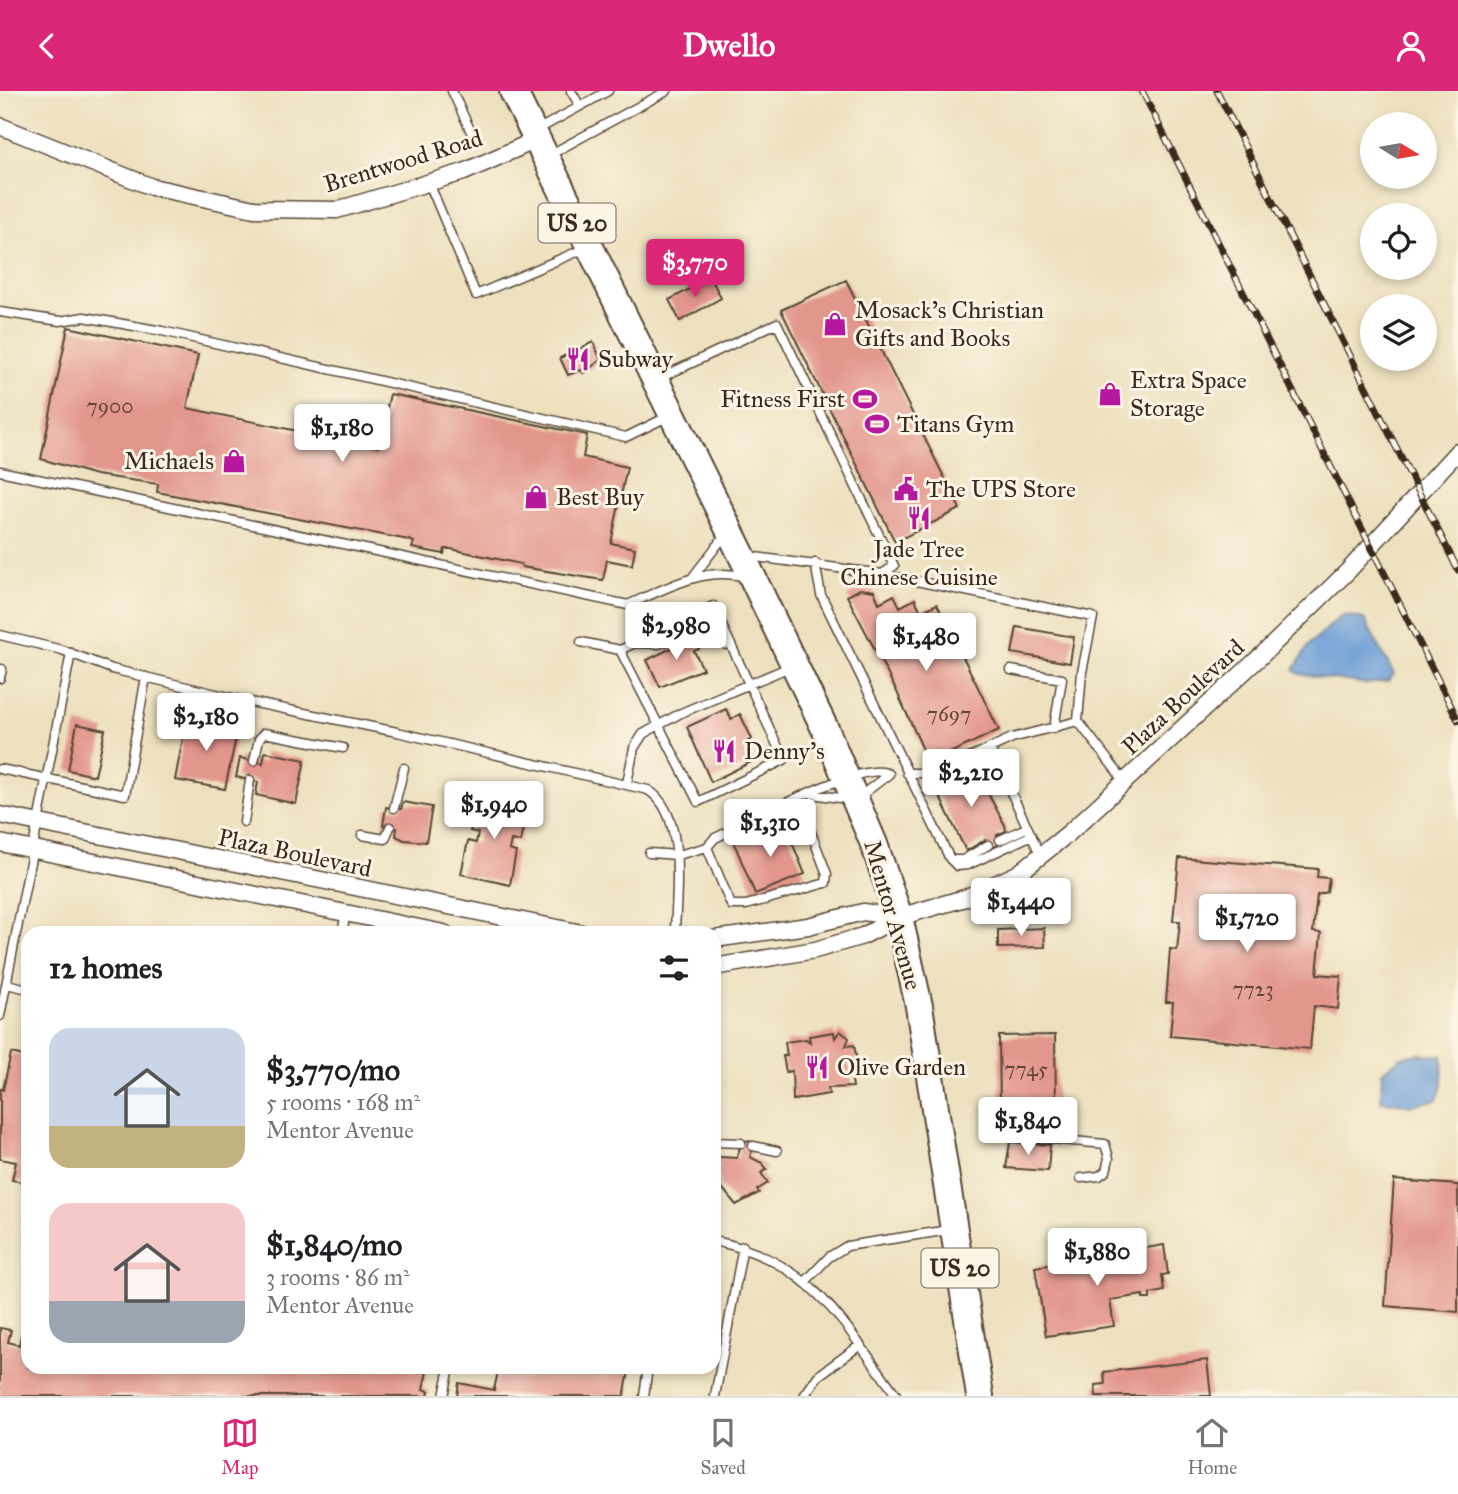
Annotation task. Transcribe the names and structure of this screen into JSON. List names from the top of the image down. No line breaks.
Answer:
{"streets":{"main road":["US 20","Mentor Avenue"],"street":["Brentwood Road","Plaza Boulevard"]},"crossings":[["Brentwood Road","Mentor Avenue"],["Plaza Boulevard","Mentor Avenue"]],"places":{"shop":["Mosack's Christian Gifts and Books","Extra Space Storage","Michaels","Best Buy"],"restaurant":["Subway","Jade Tree Chinese Cuisine","Denny's","Olive Garden"],"sports":["Fitness First","Titans Gym"],"public building":["The UPS Store"]},"house_numbers":["7900","7697","7723","7745"],"north":"right","page":{"header":"Dwello","price":["$3,770","$1,180","$2,980","$1,480","$2,180","$2,210","$1,940","$1,310","$1,440","$1,720","$1,840","$1,880"],"heading":"12 homes","list":[{"name":"$3,770/mo","note":"5 rooms · 168 m² · Mentor Avenue"},{"name":"$1,840/mo","note":"3 rooms · 86 m² · Mentor Avenue"}],"tabs":["Map","Saved","Home"]}}
